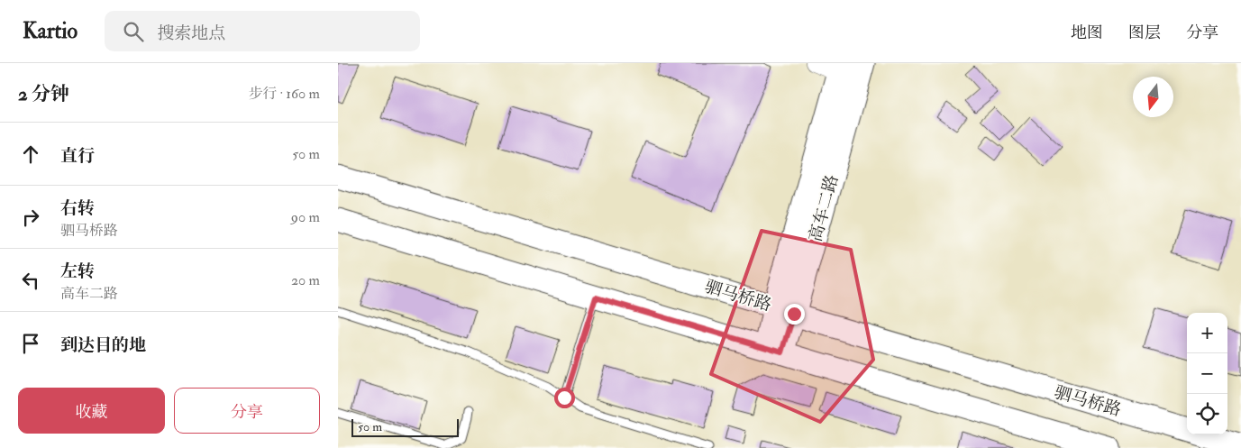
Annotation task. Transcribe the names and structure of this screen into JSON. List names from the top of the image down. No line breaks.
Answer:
{"streets":{"main road":["高车二路","驷马桥路"]},"crossings":[["高车二路","驷马桥路"]],"scale_bar":"50 m","north":"bottom","page":{"header":"Kartio","search":"搜索地点","nav":["地图","图层","分享"],"heading":["2 分钟","步行 · 160 m"],"list":[["直行","50 m"],["右转","驷马桥路","90 m"],["左转","高车二路","20 m"],"到达目的地"],"map_buttons":["+","−"],"buttons":["收藏","分享"],"scale":"50 m"}}
